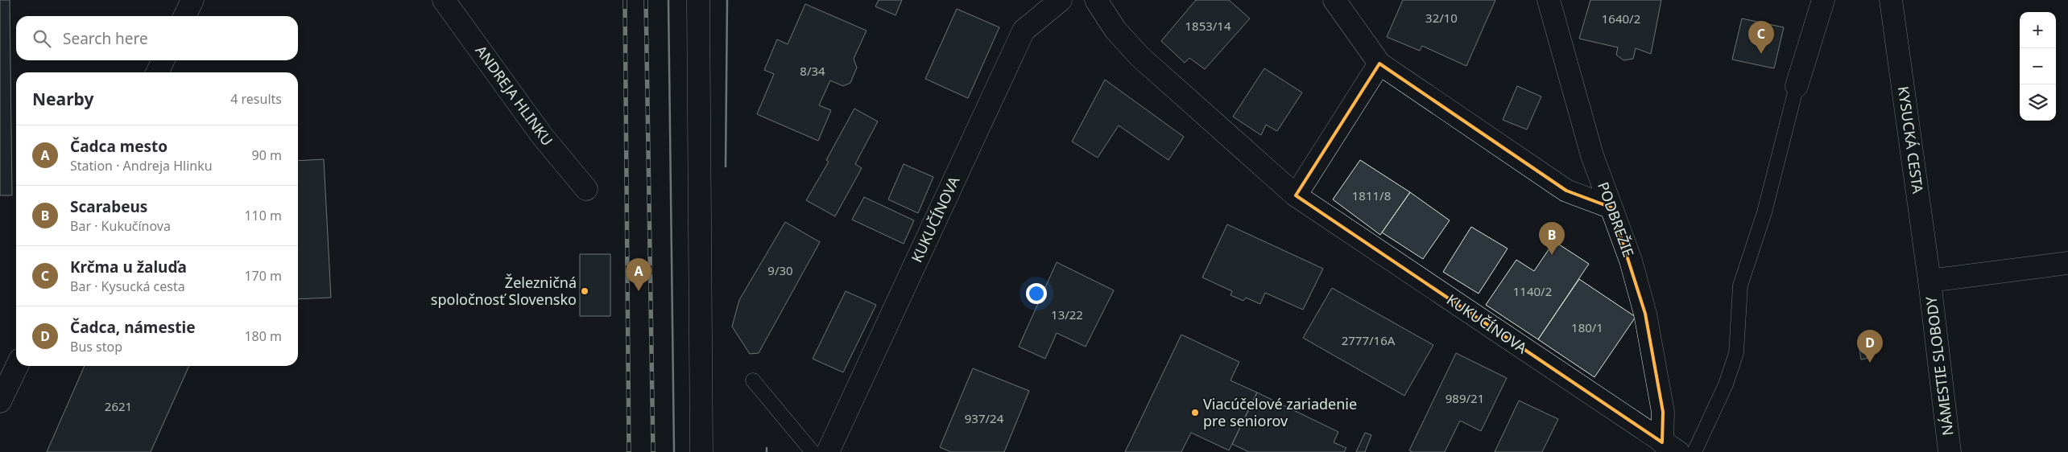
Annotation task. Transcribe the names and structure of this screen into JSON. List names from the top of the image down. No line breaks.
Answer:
{"streets":{"street":["ANDREJA HLINKU","KYSUCKÁ CESTA","KUKUČÍNOVA","PODBREŽIE","NÁMESTIE SLOBODY"]},"crossings":[["KYSUCKÁ CESTA","NÁMESTIE SLOBODY"],["KUKUČÍNOVA","PODBREŽIE"]],"places":["Železničná spoločnosť Slovensko","Viacúčelové zariadenie pre seniorov"],"house_numbers":["32/10","1640/2","1853/14","8/34","1811/8","9/30","1140/2","13/22","180/1","2777/16A","989/21","2621","937/24"],"page":{"map_buttons":["+","−"],"search":"Search here","pins":["C","B","A","D"],"heading":["Nearby","4 results"],"list":[{"mark":"A","name":"Čadca mesto","note":"Station · Andreja Hlinku","value":"90 m"},{"mark":"B","name":"Scarabeus","note":"Bar · Kukučínova","value":"110 m"},{"mark":"C","name":"Krčma u žaluďa","note":"Bar · Kysucká cesta","value":"170 m"},{"mark":"D","name":"Čadca, námestie","note":"Bus stop","value":"180 m"}]}}
